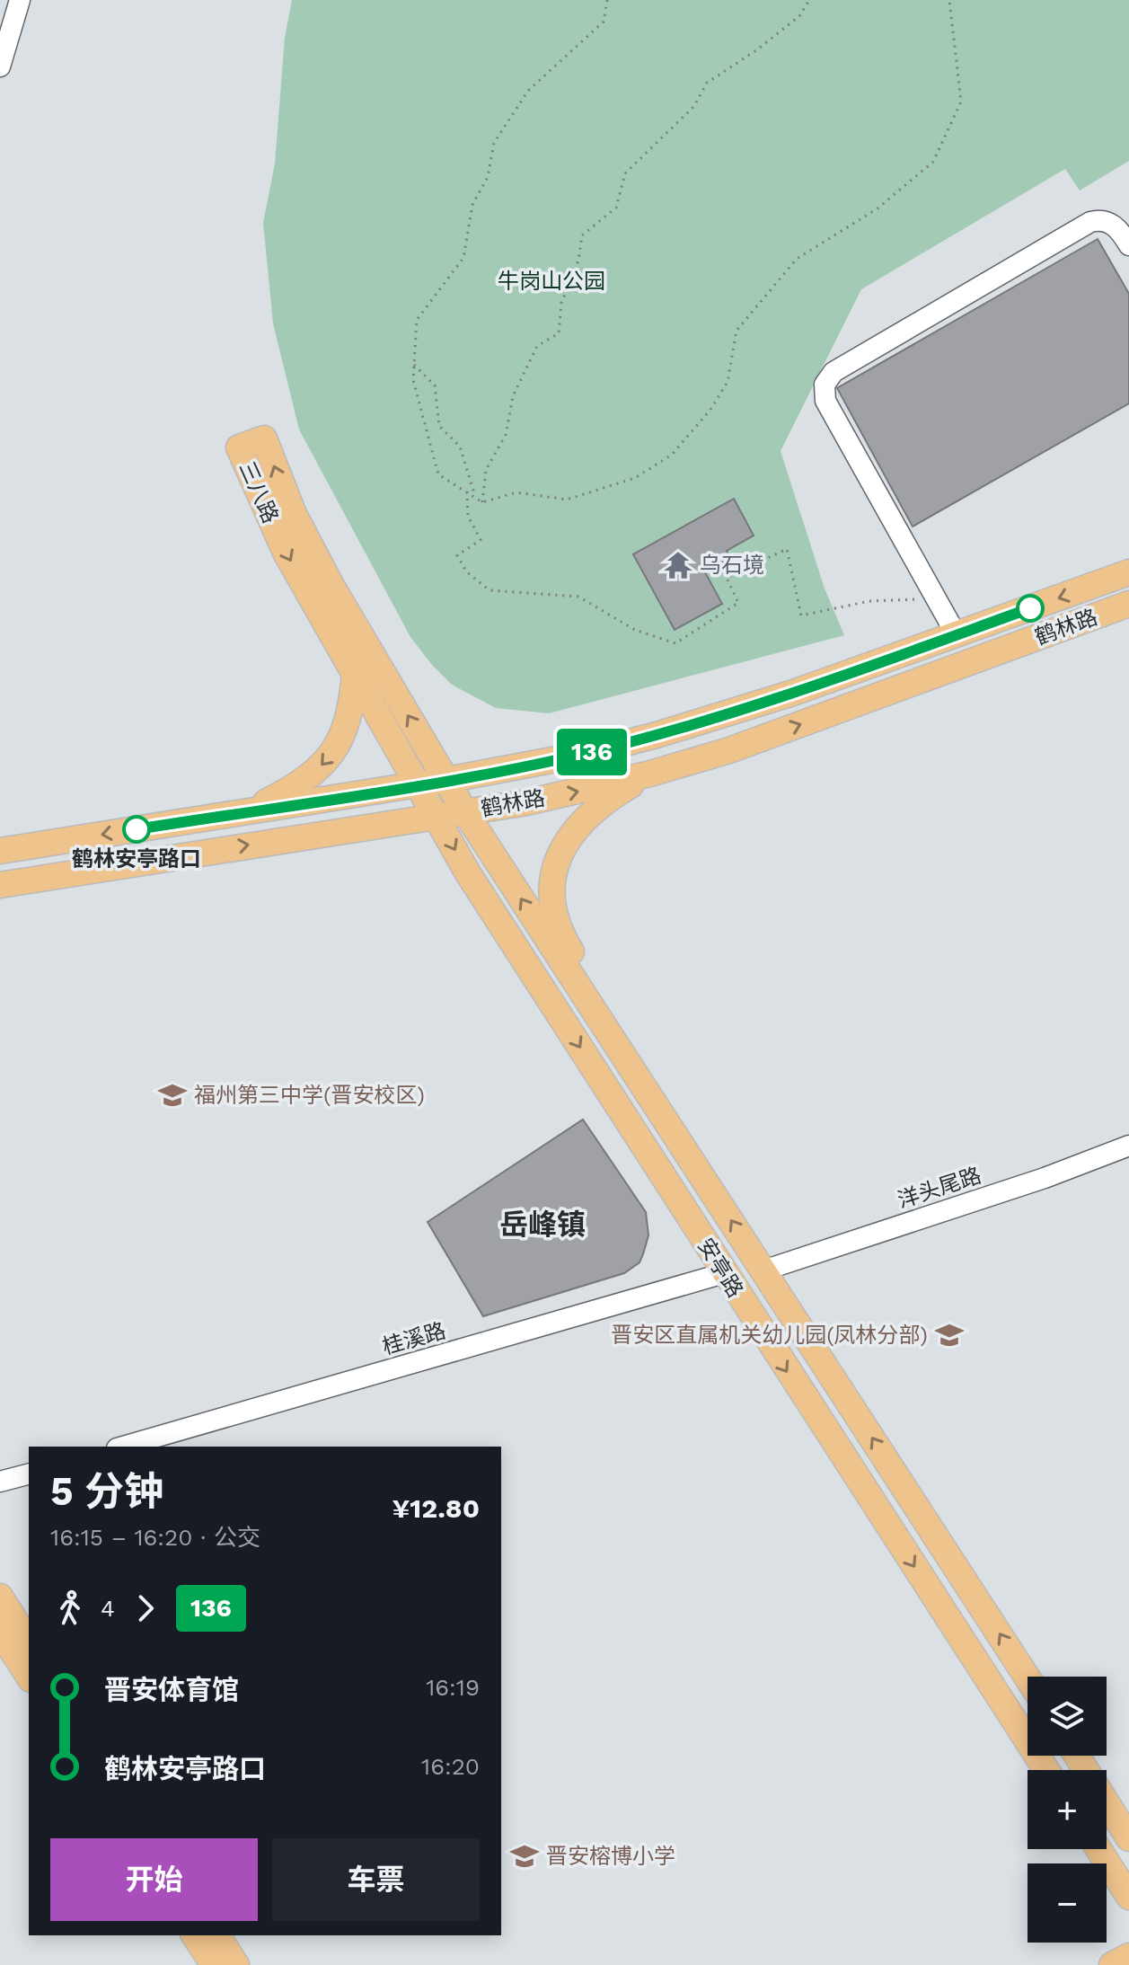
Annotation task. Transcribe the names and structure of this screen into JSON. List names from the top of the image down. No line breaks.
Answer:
{"streets":{"main road":["三八路","鹤林路","安亭路"],"street":["洋头尾路","桂溪路"]},"crossings":[["三八路","鹤林路"],["三八路","安亭路"],["鹤林路","安亭路"],["洋头尾路","安亭路"],["安亭路","桂溪路"]],"districts":["岳峰镇"],"parks":["牛岗山公园"],"places":{"temple":["乌石境"],"other":["鹤林安亭路口"],"school or university":["福州第三中学(晋安校区)","晋安区直属机关幼儿园(凤林分部)","晋安榕博小学"]},"lines":["bus line 136"],"page":{"on_map":"136","heading":["5 分钟","16:15 – 16:20 · 公交","¥12.80"],"legs":["4","136"],"list":[{"name":"晋安体育馆","value":"16:19"},{"name":"鹤林安亭路口","value":"16:20"}],"map_buttons":["+","−"],"buttons":["开始","车票"]}}
